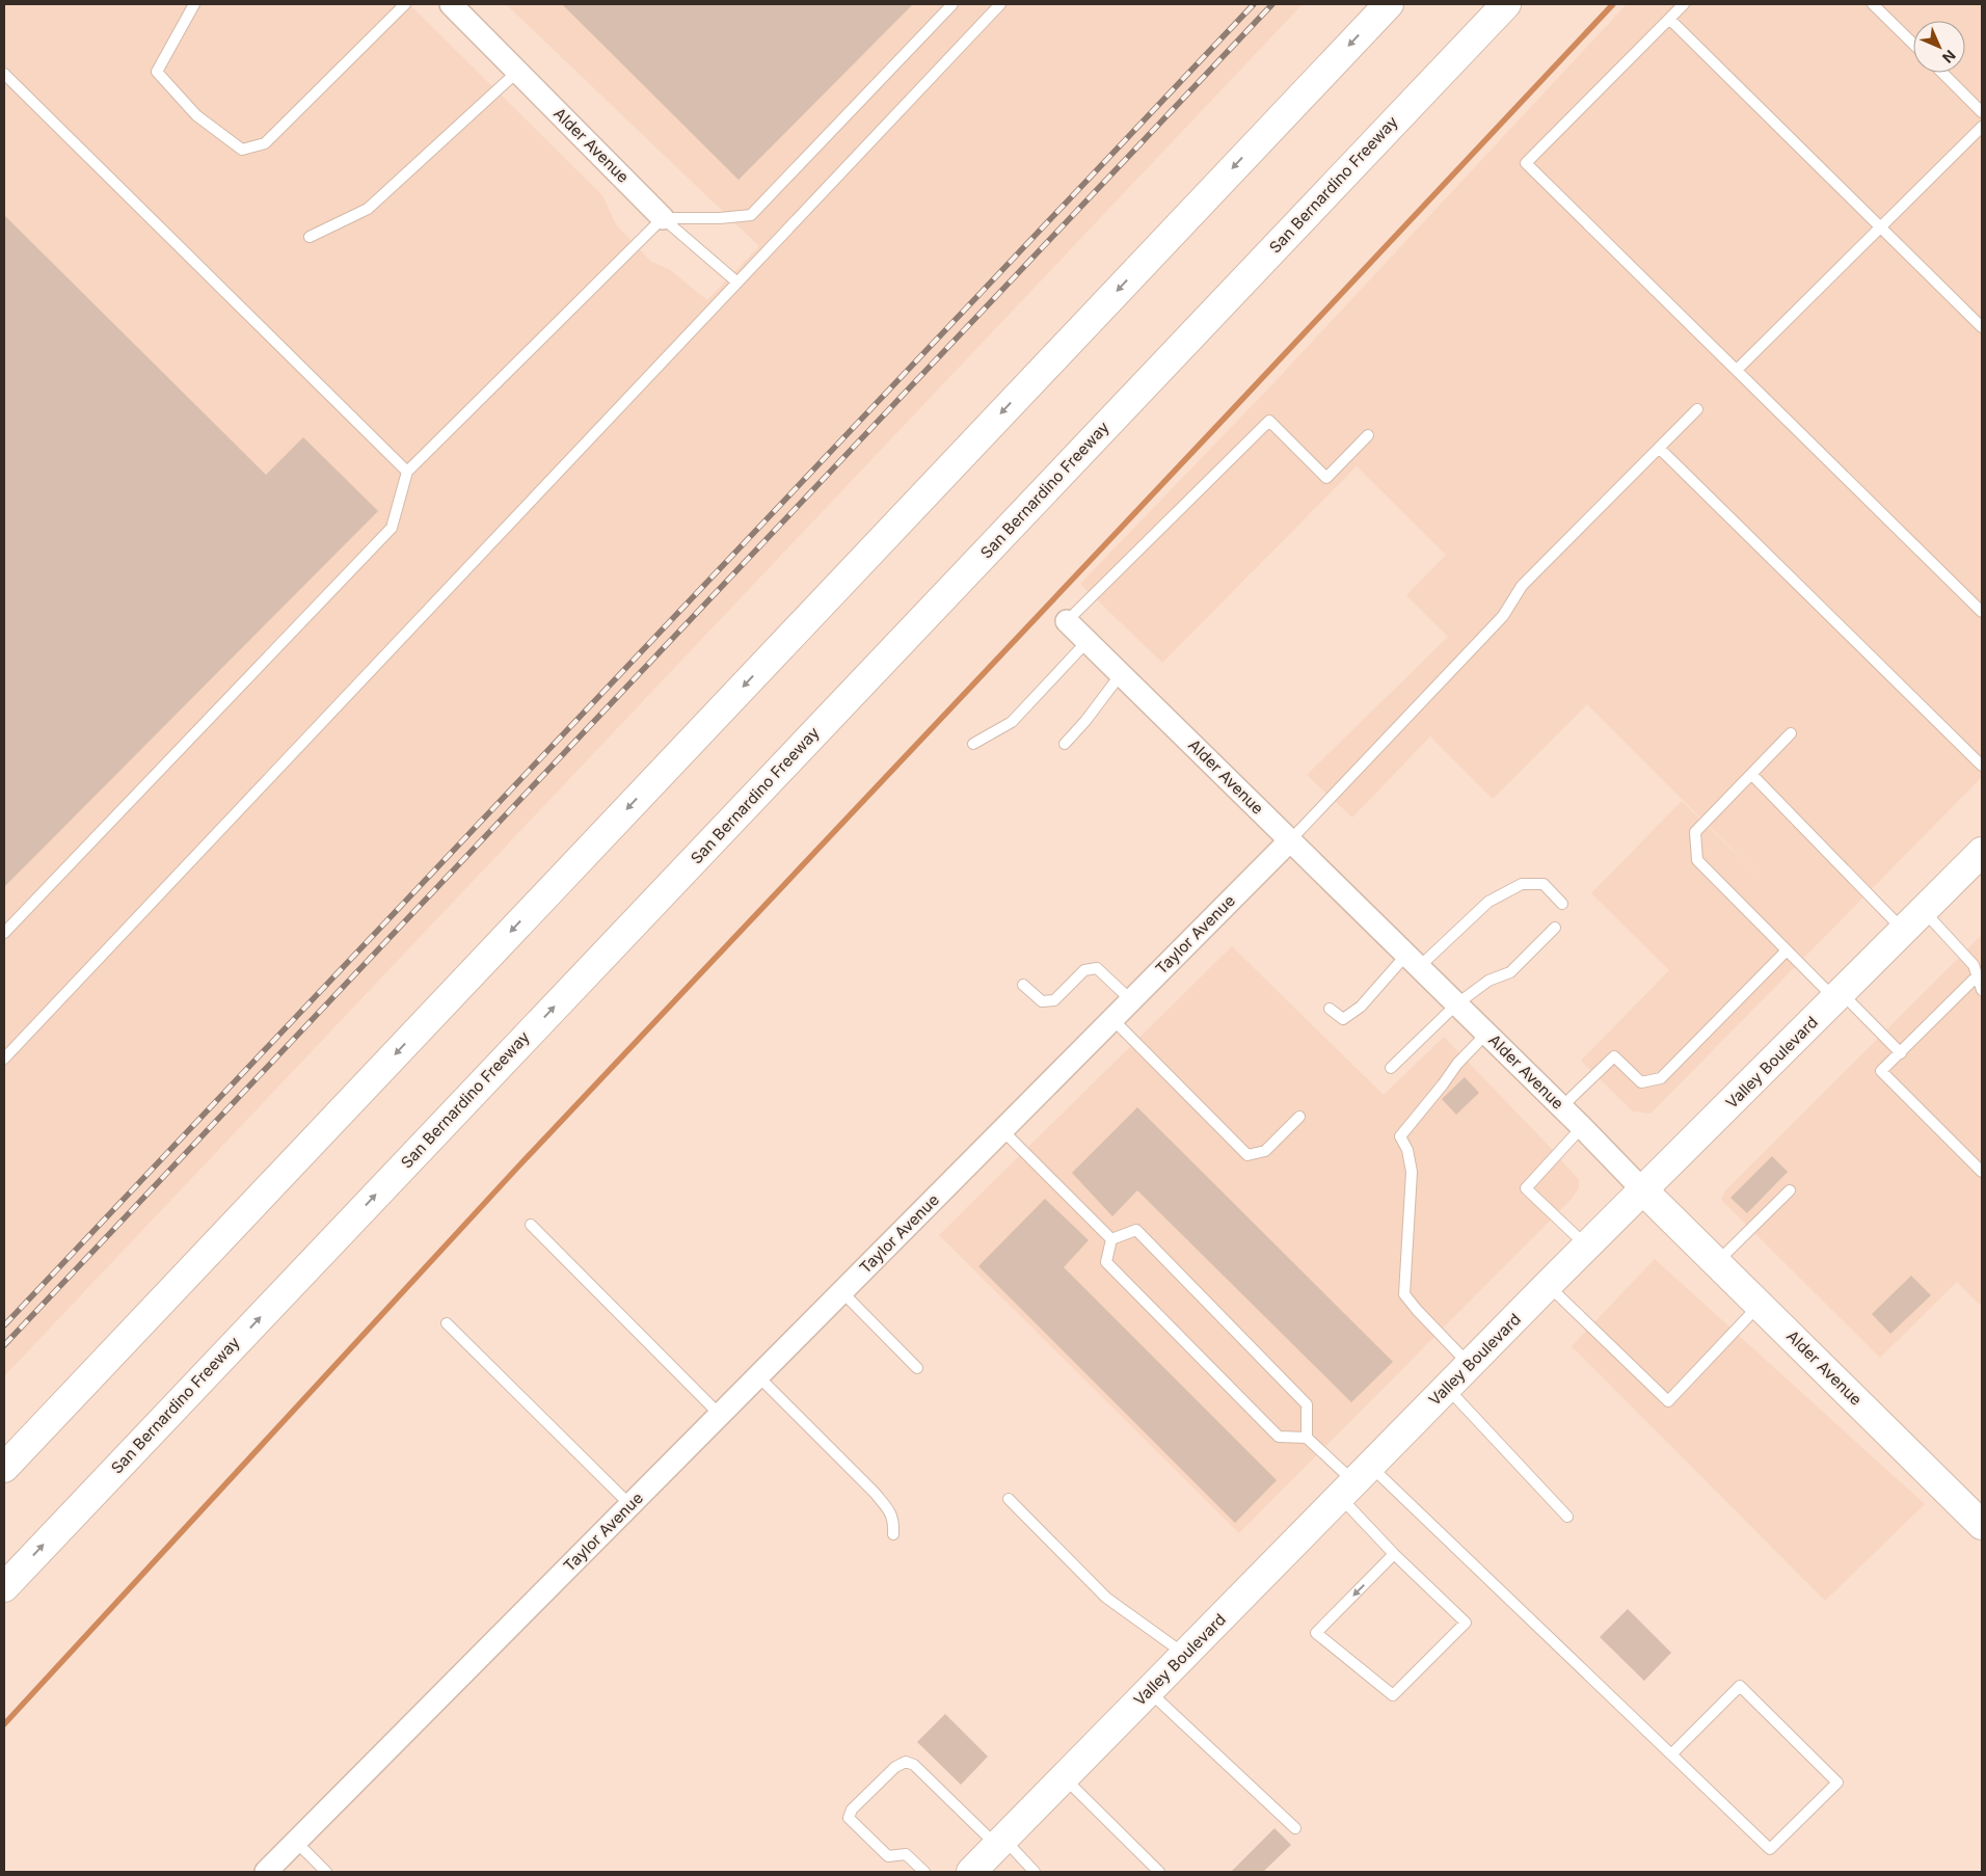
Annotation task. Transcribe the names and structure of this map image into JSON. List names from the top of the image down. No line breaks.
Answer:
{"streets":{"main road":["Alder Avenue","San Bernardino Freeway","Valley Boulevard"],"street":["Taylor Avenue"]},"crossings":[["Alder Avenue","Taylor Avenue"],["Alder Avenue","Valley Boulevard"]],"north":"bottom right"}
